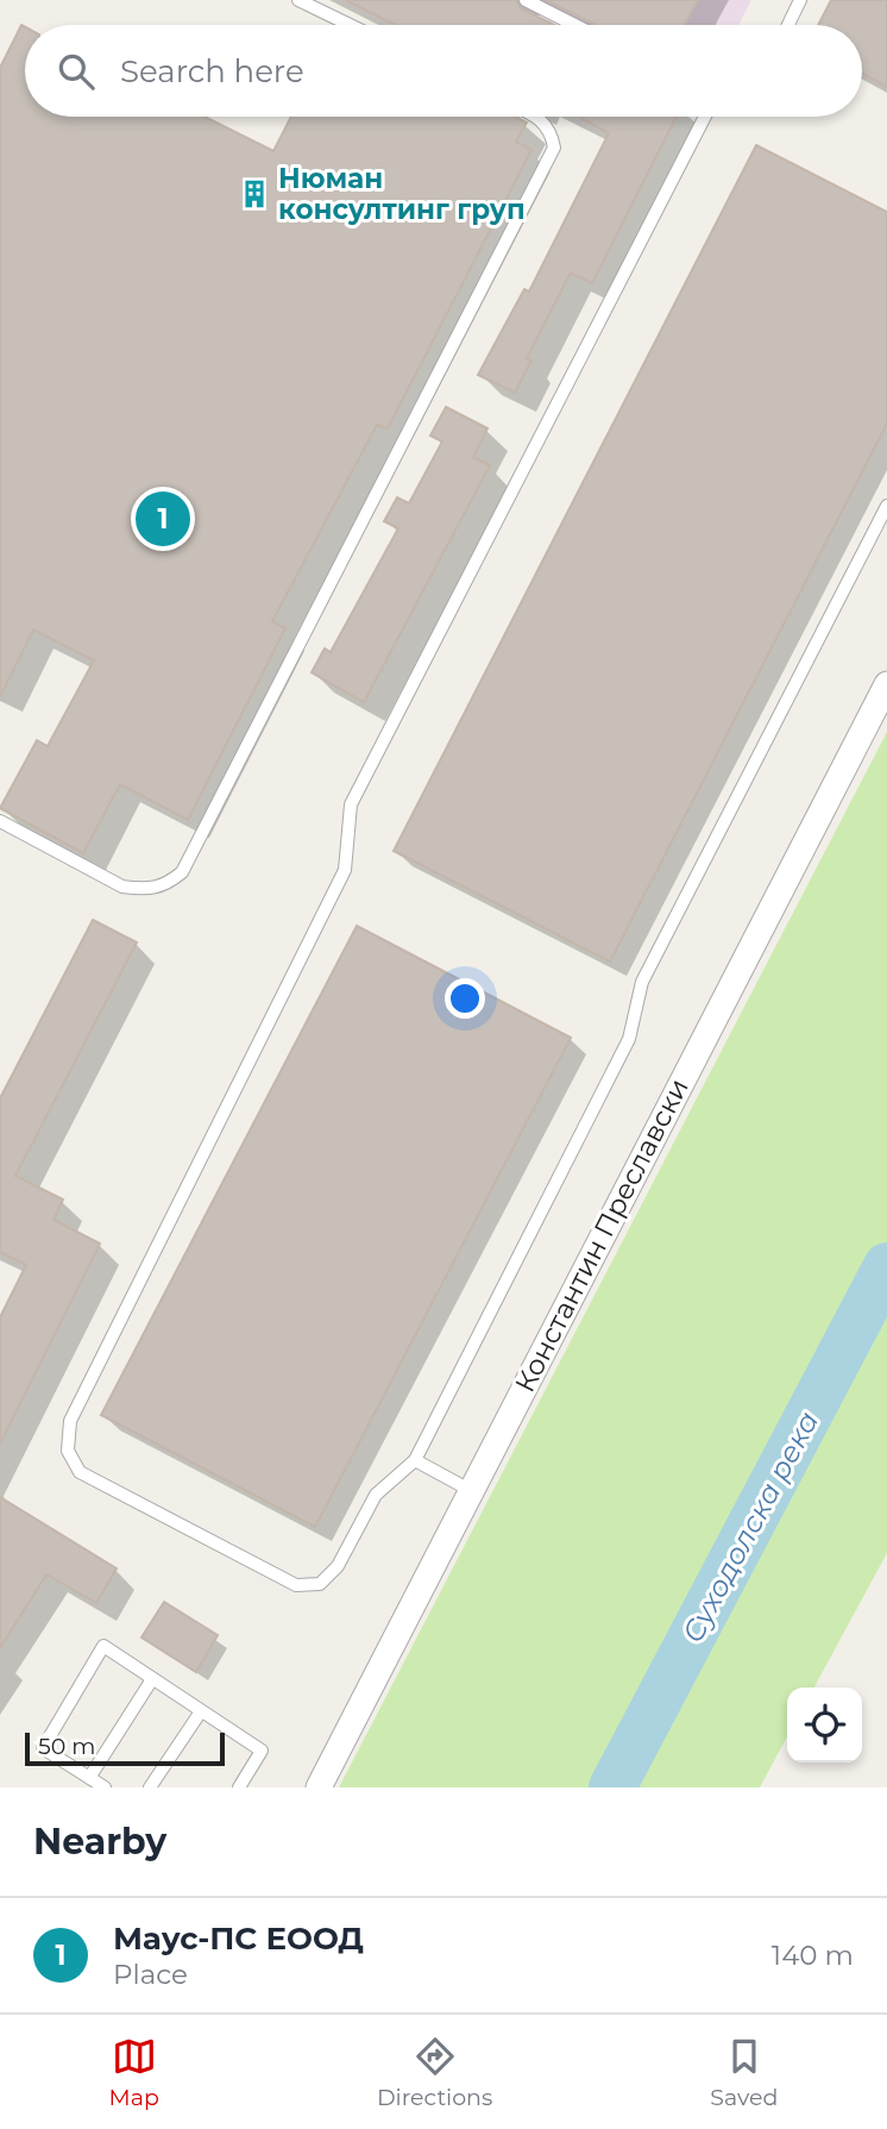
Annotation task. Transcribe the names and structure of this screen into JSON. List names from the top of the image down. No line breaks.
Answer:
{"streets":{"street":["Константин Преславски"]},"water":["Суходолска река"],"places":{"building":["Нюман консултинг груп"]},"scale_bar":"50 m","page":{"search":"Search here","pins":"1","scale":"50 m","heading":"Nearby","list":[{"mark":"1","name":"Маус-ПС ЕООД","note":"Place","value":"140 m"}],"nav":["Map","Directions","Saved"]}}
